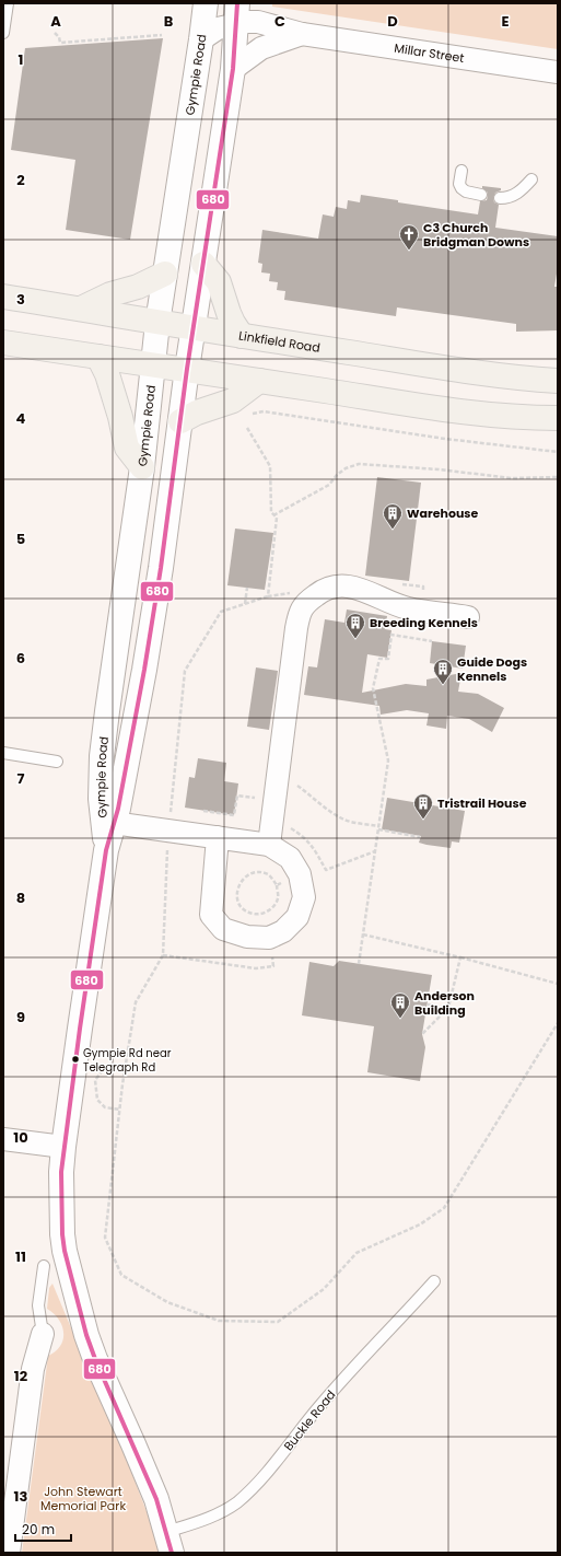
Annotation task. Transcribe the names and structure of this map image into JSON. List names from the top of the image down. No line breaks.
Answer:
{"streets":{"main road":["Gympie Road","Linkfield Road"],"street":["Millar Street"],"lane":["Buckle Road"]},"crossings":[["Millar Street","Gympie Road"],["Gympie Road","Linkfield Road"],["Gympie Road","Buckle Road"]],"parks":["John Stewart Memorial Park"],"places":{"church":["C3 Church Bridgman Downs"],"building":["Warehouse","Breeding Kennels","Guide Dogs Kennels","Tristrail House","Anderson Building"],"other":["Gympie Rd near Telegraph Rd"]},"lines":["transit line 680"],"scale_bar":"20 m","grid":{"columns":["A","B","C","D","E"],"rows":["1","2","3","4","5","6","7","8","9","10","11","12","13"]}}
